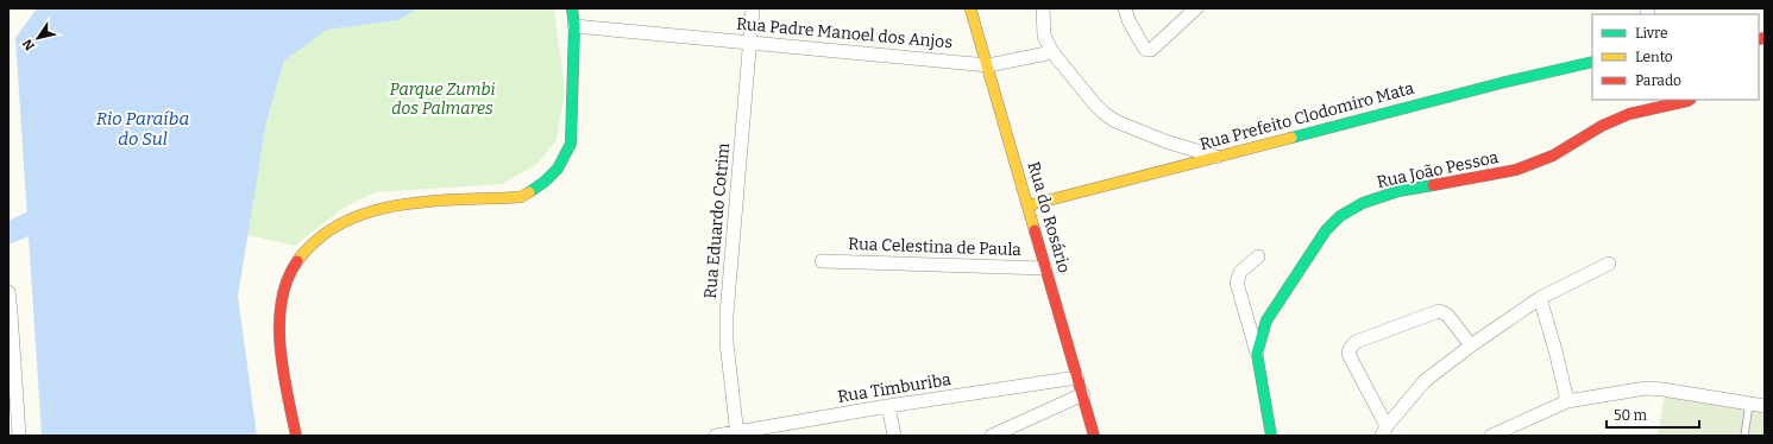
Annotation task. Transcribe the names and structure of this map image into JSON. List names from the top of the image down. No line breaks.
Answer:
{"streets":{"street":["Rua Padre Manoel dos Anjos","Rua Prefeito Clodomiro Mata","Rua João Pessoa","Rua do Rosário","Rua Eduardo Cotrim","Rua Celestina de Paula","Rua Timburiba"]},"crossings":[["Rua Padre Manoel dos Anjos","Rua do Rosário"],["Rua Padre Manoel dos Anjos","Rua Eduardo Cotrim"],["Rua Prefeito Clodomiro Mata","Rua do Rosário"],["Rua do Rosário","Rua Celestina de Paula"],["Rua do Rosário","Rua Timburiba"],["Rua Eduardo Cotrim","Rua Timburiba"]],"water":["Rio Paraíba do Sul"],"parks":["Parque Zumbi dos Palmares"],"legend":["Livre","Lento","Parado"],"scale_bar":"50 m","north":"bottom left"}
